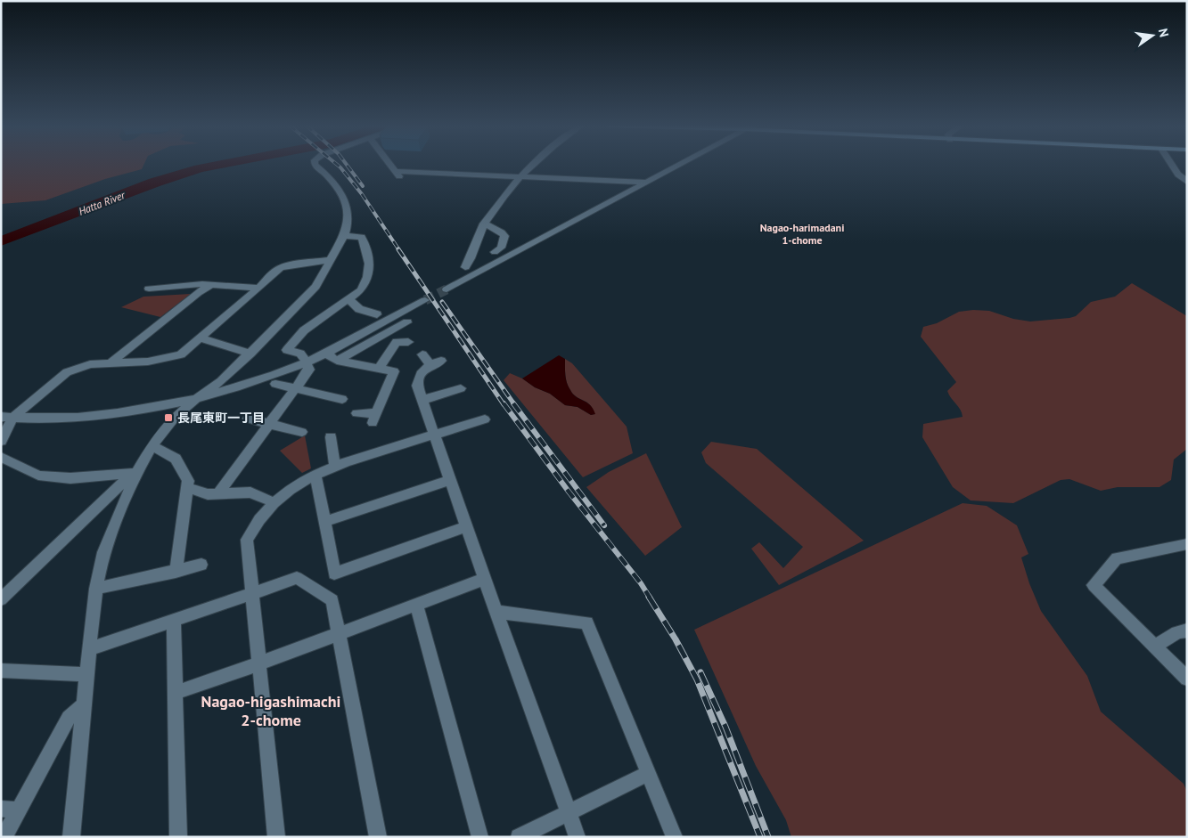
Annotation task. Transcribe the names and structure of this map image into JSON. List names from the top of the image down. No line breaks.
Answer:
{"districts":["Nagao-harimadani 1-chome","Nagao-higashimachi 2-chome"],"water":["Hatta River"],"places":{"transit":["長尾東町一丁目"]},"north":"right"}
